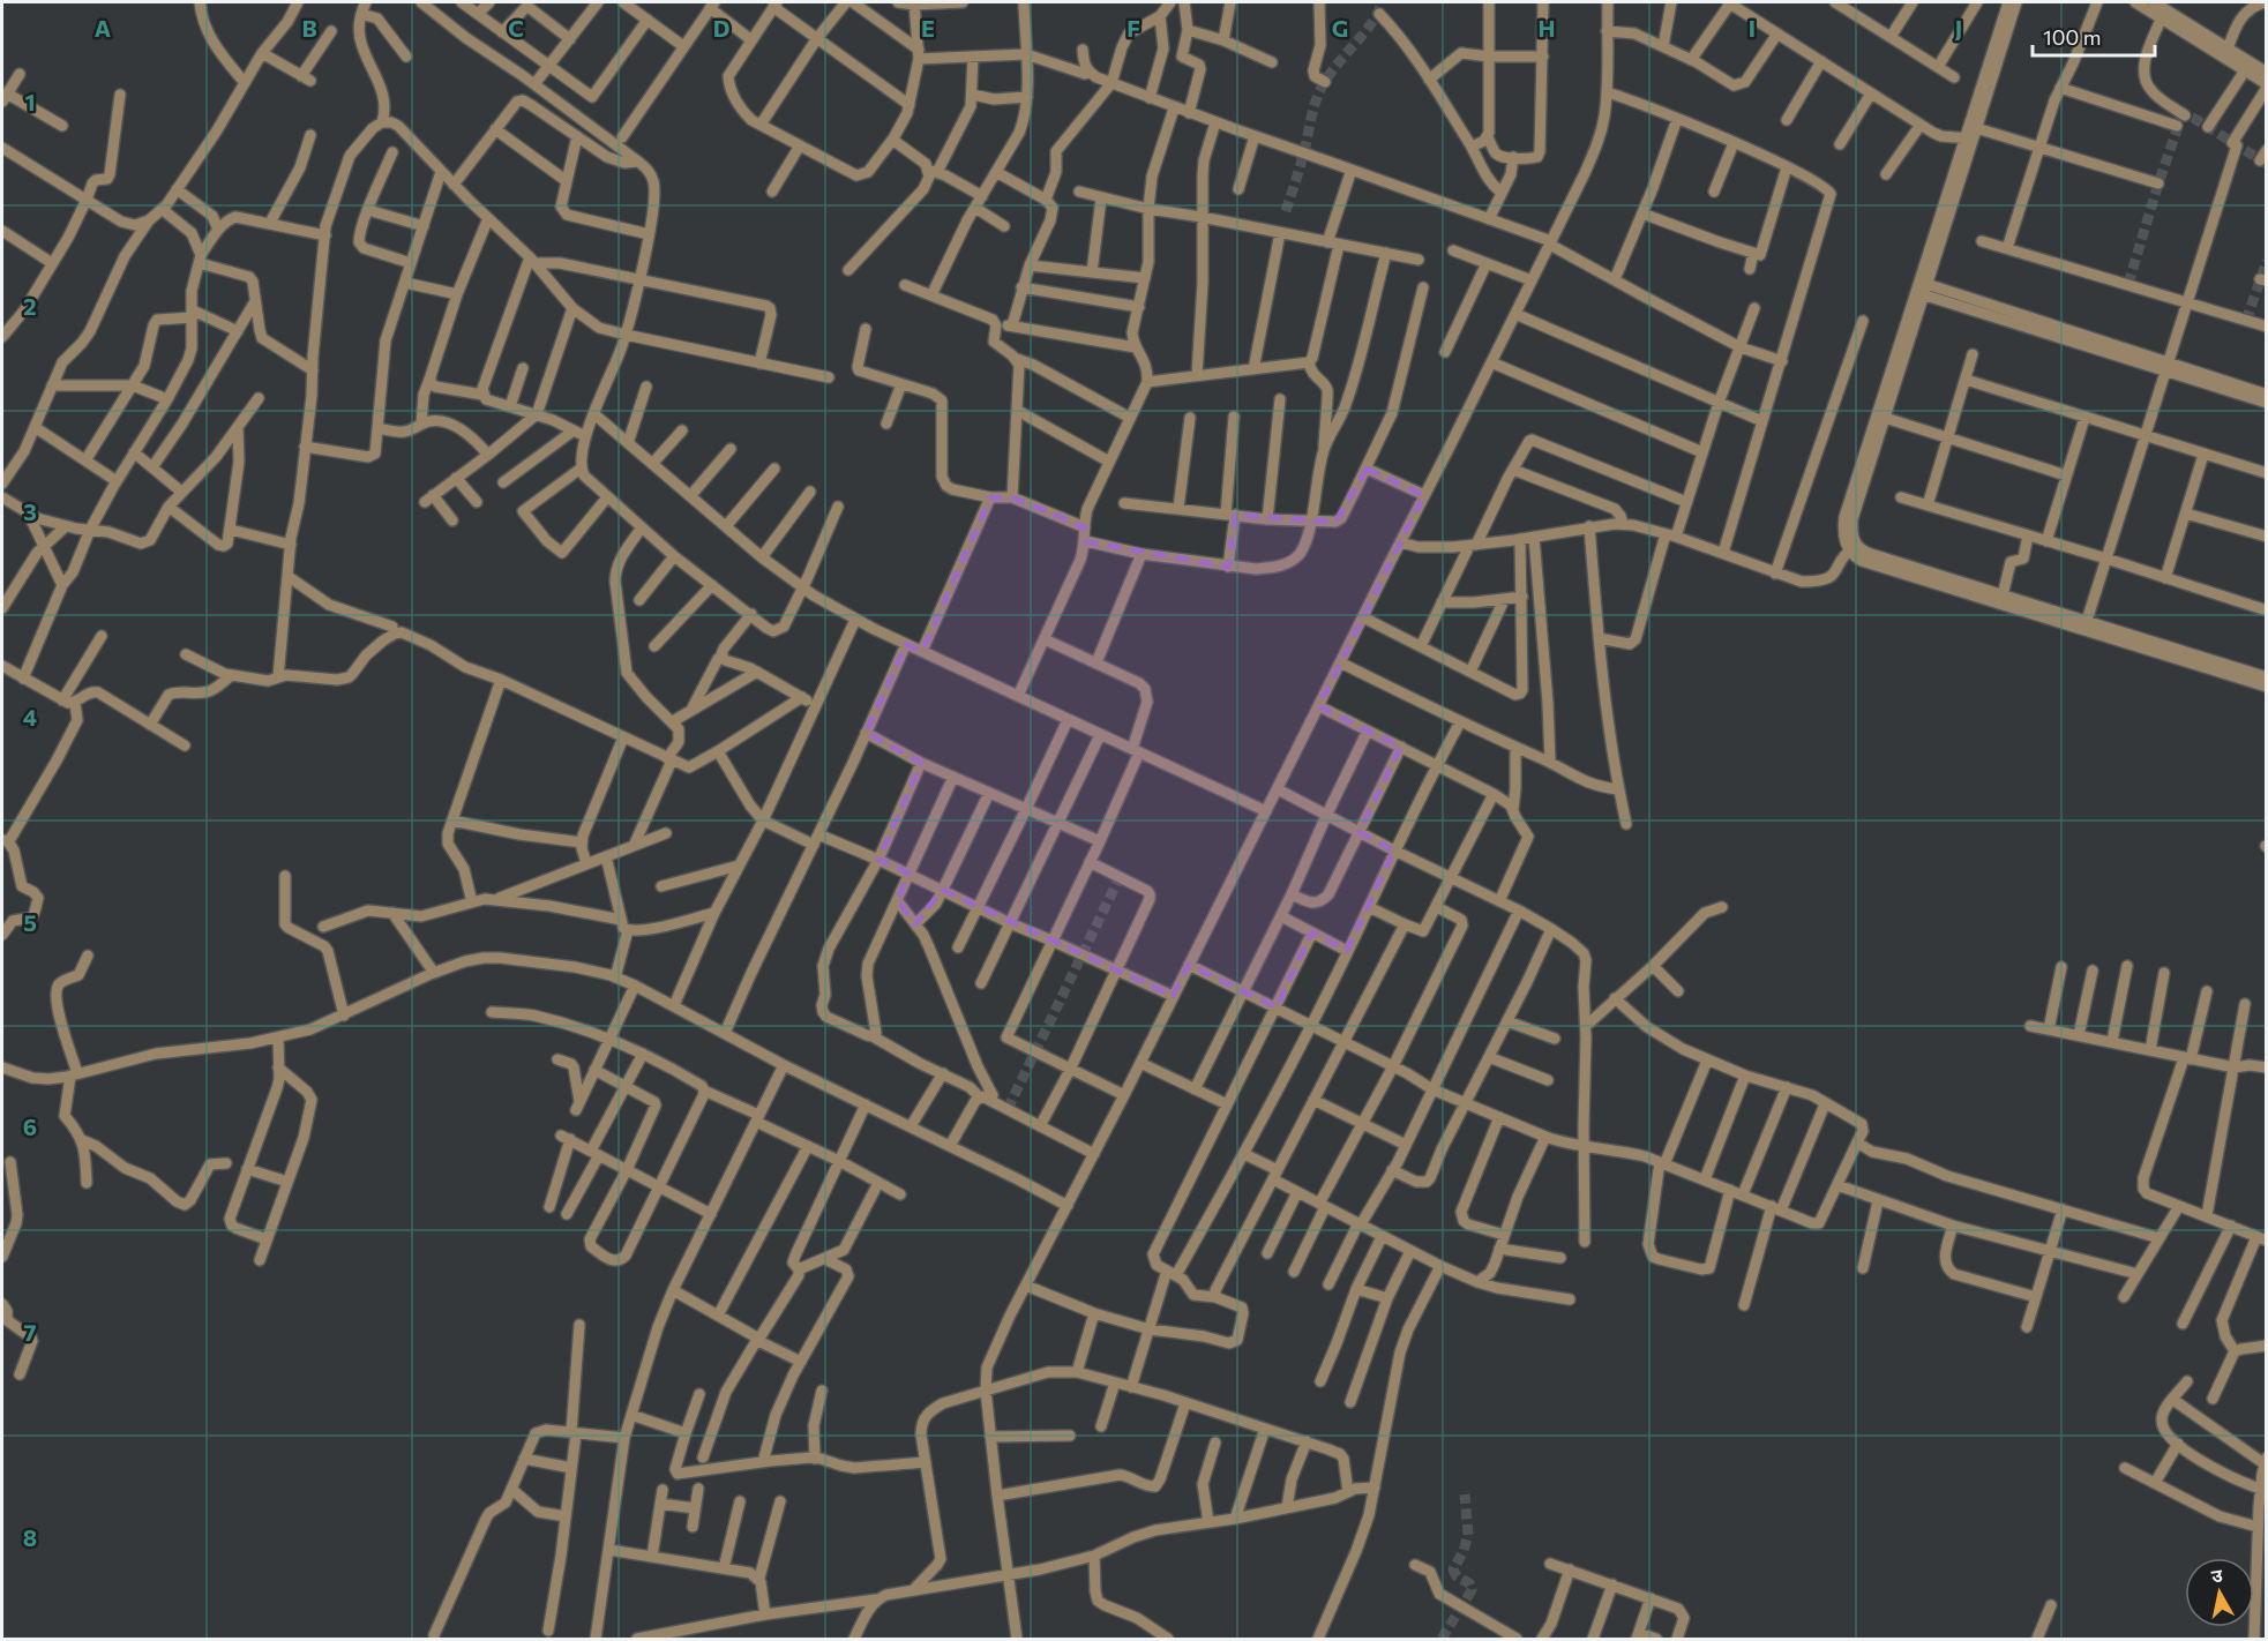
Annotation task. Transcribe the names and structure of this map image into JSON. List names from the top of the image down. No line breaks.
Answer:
{"scale_bar":"100 m","north":"top","grid":{"columns":["A","B","C","D","E","F","G","H","I","J"],"rows":["1","2","3","4","5","6","7","8"]}}
